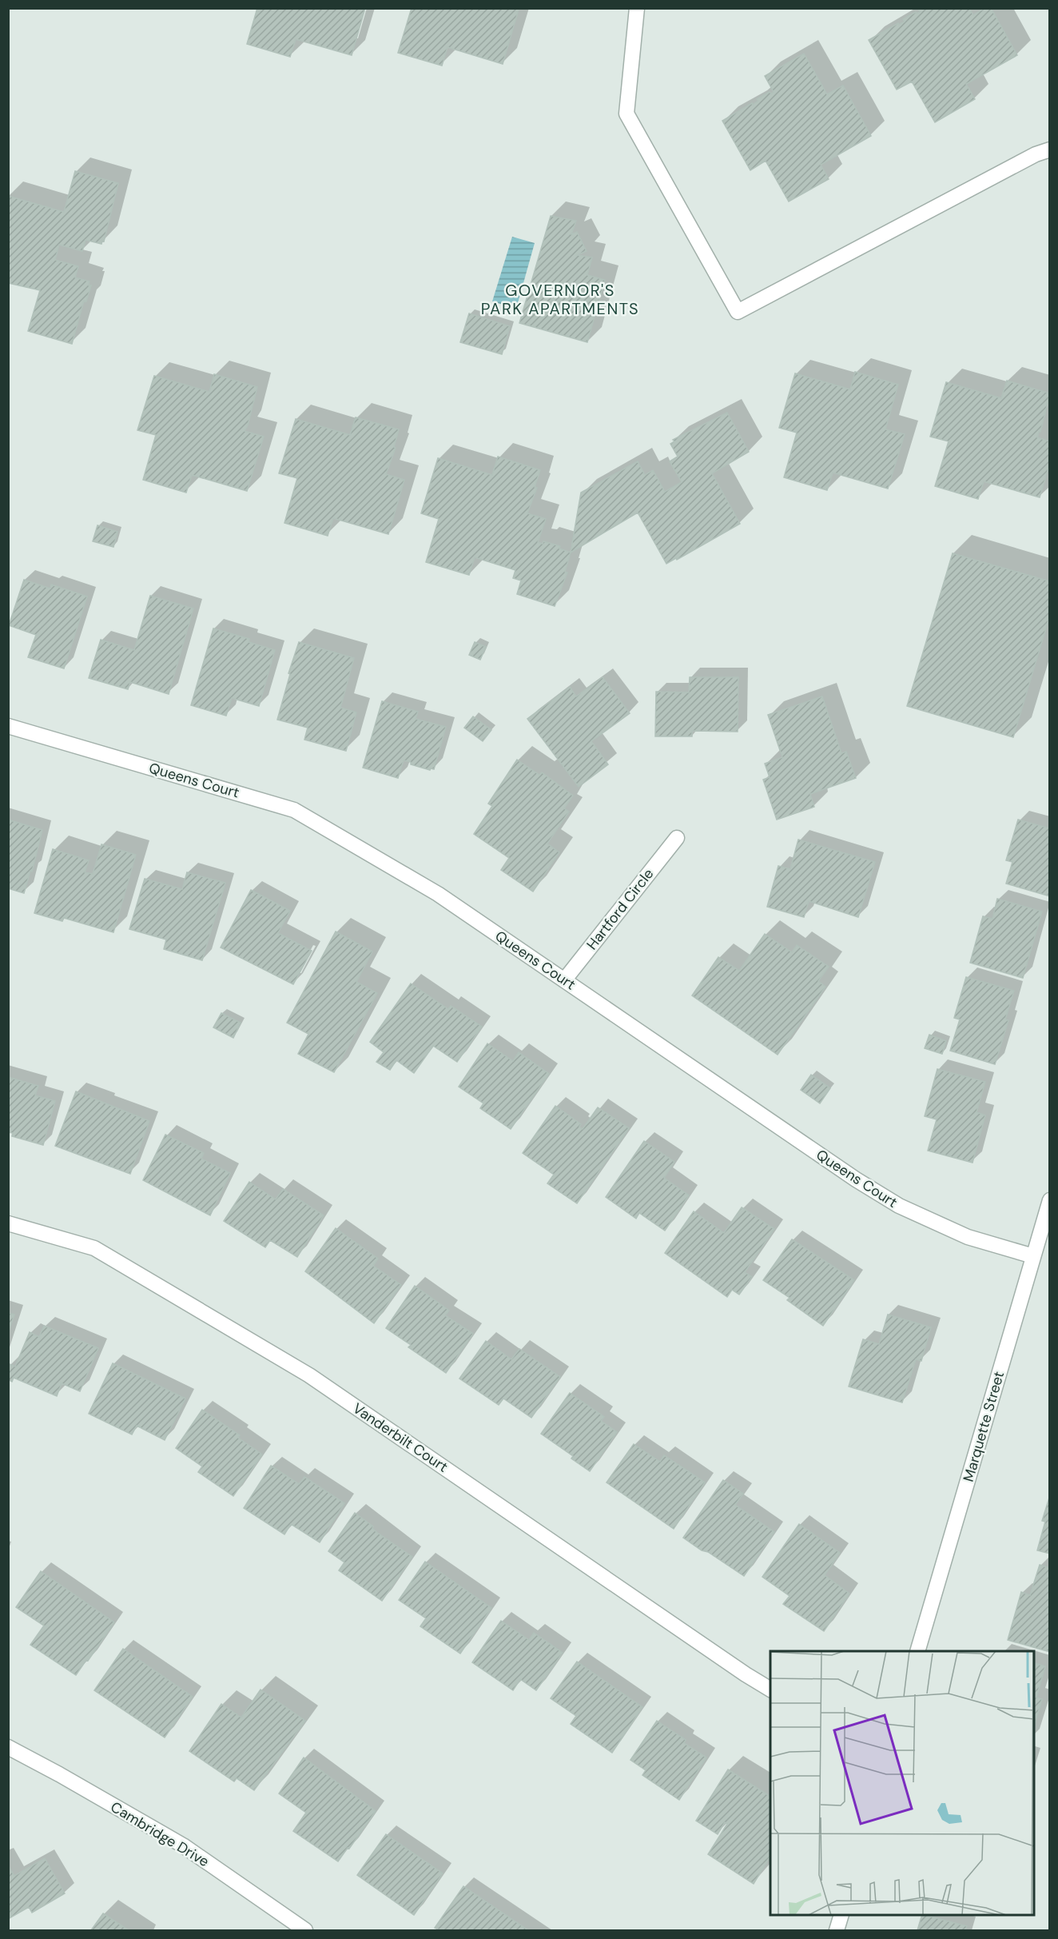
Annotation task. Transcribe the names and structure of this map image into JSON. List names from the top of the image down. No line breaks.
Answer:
{"streets":{"street":["Queens Court","Hartford Circle","Marquette Street","Vanderbilt Court","Cambridge Drive"]},"crossings":[["Queens Court","Hartford Circle"],["Queens Court","Marquette Street"]],"districts":["GOVERNOR'S PARK APARTMENTS"]}
